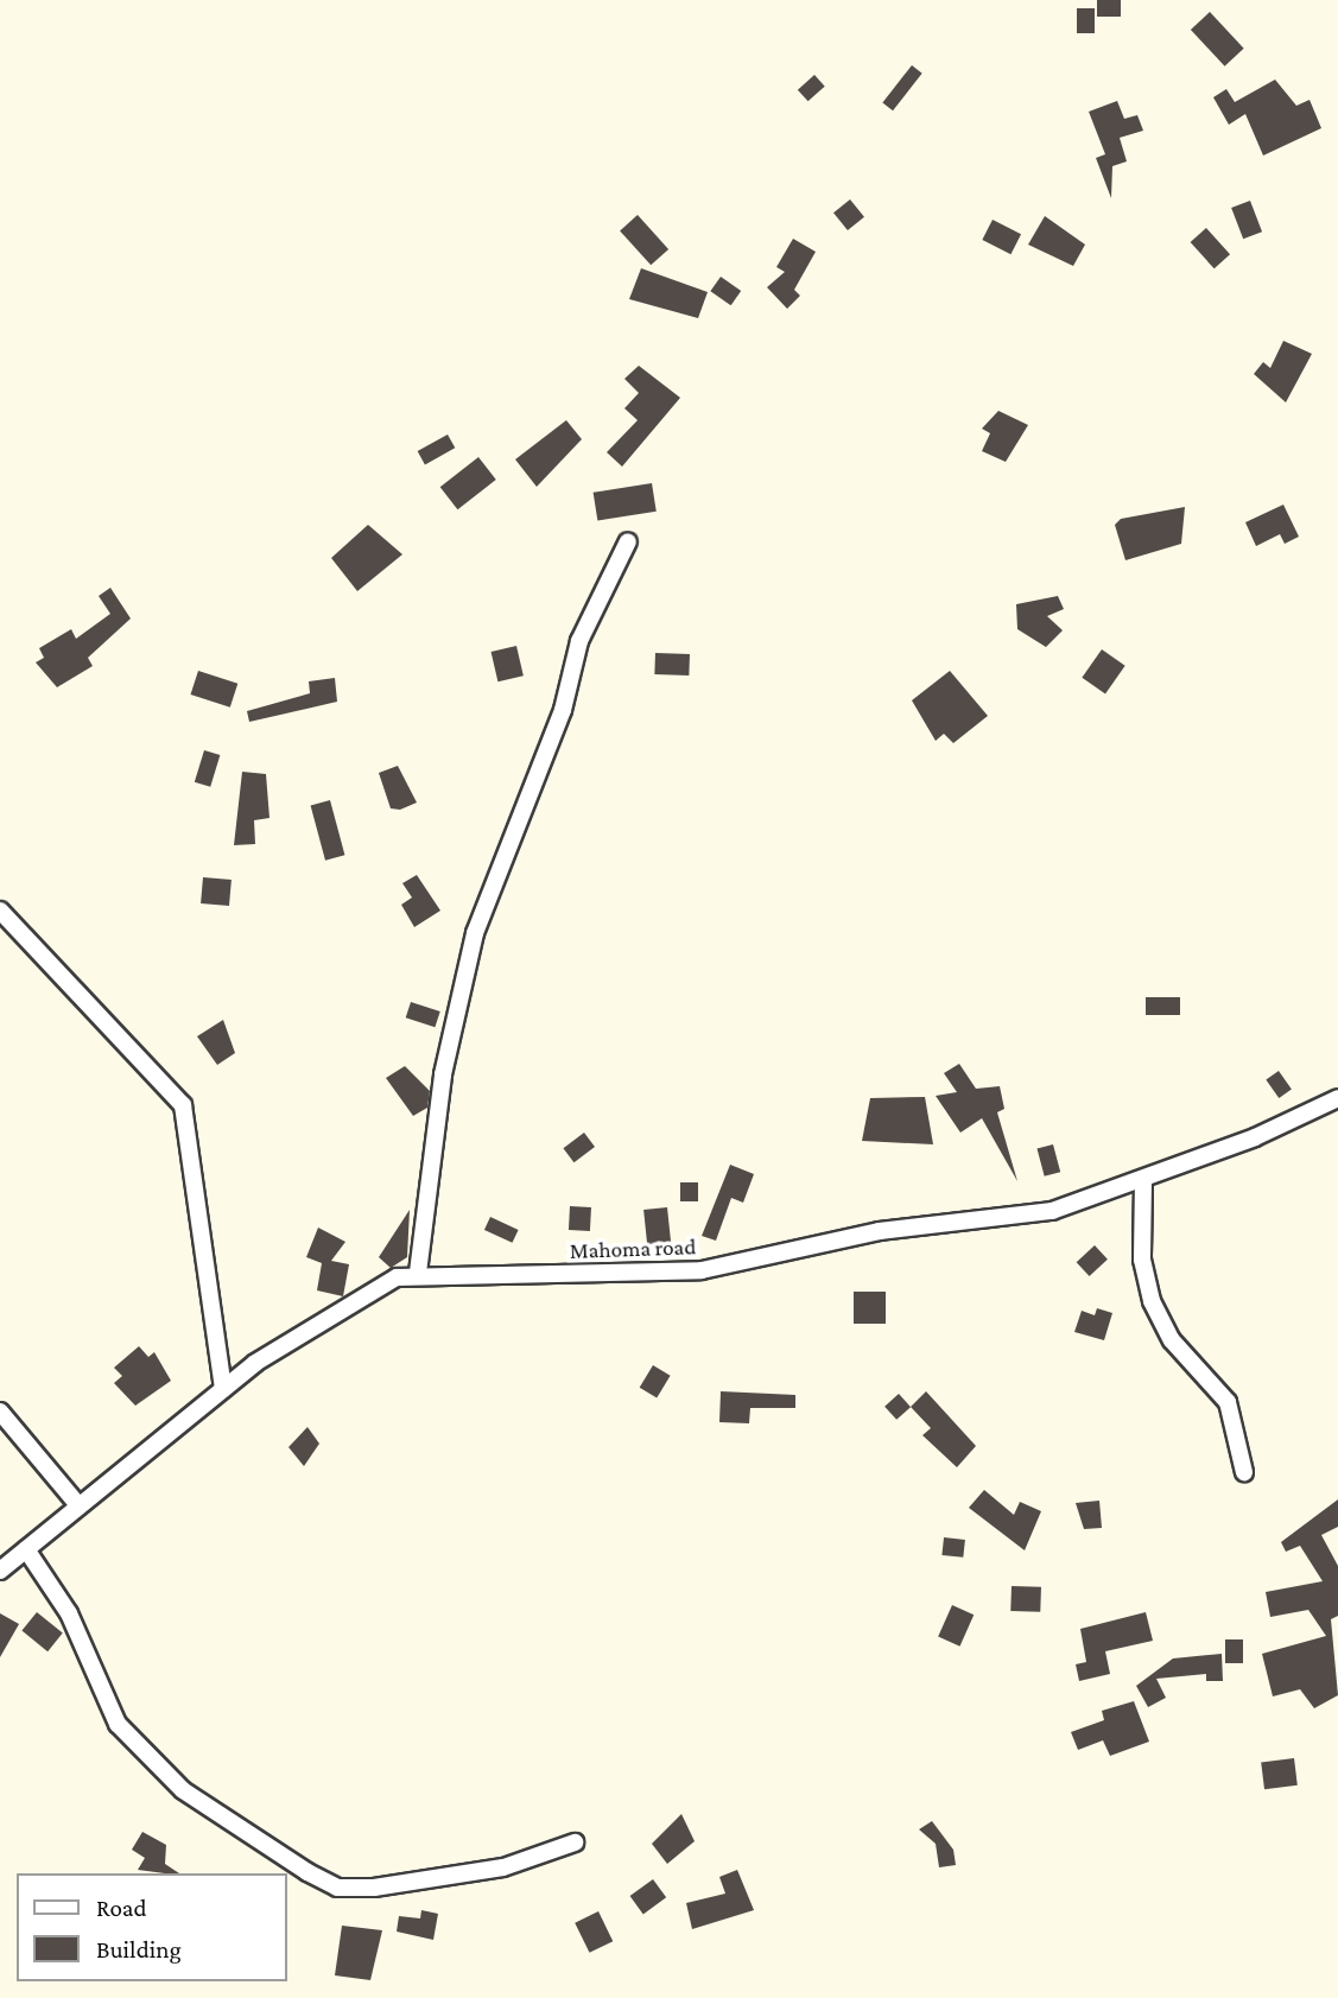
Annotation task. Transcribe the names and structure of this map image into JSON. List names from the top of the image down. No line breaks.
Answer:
{"streets":{"street":["Mahoma road"]},"legend":["Road","Building"]}
